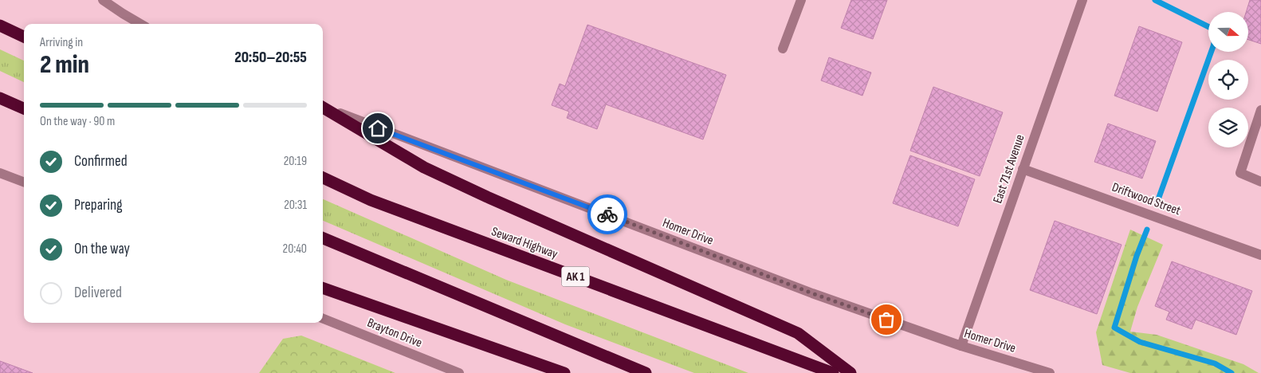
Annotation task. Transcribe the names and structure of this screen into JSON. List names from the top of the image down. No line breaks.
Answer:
{"streets":{"highway":["Seward Highway","AK 1"],"street":["East 71st Avenue","Driftwood Street","Homer Drive","Brayton Drive"]},"crossings":[["East 71st Avenue","Driftwood Street"],["East 71st Avenue","Homer Drive"]],"north":"right","page":{"heading":["2 min","Arriving in","20:50–20:55"],"bar":"On the way · 90 m","list":[["Confirmed","20:19"],["Preparing","20:31"],["On the way","20:40"],"Delivered"]}}
